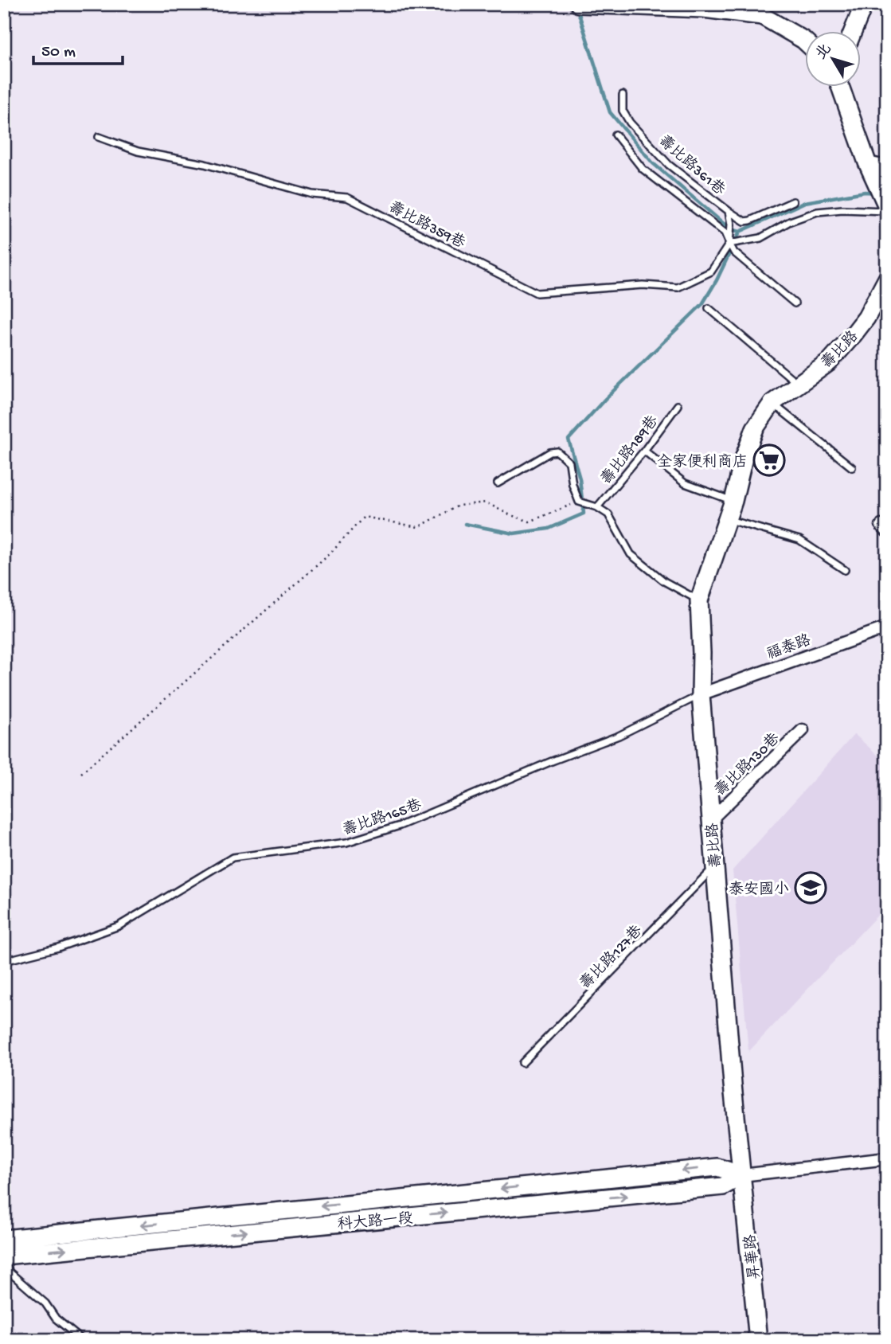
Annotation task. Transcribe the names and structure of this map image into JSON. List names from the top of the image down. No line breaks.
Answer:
{"streets":{"main road":["壽比路","昇華路"],"street":["福泰路","壽比路130巷"],"lane":["壽比路361巷","壽比路359巷","壽比路189巷","壽比路165巷","壽比路127巷"]},"crossings":[["壽比路361巷","壽比路359巷"],["壽比路","福泰路"],["壽比路","壽比路130巷"],["壽比路","壽比路165巷"],["壽比路","壽比路127巷"],["壽比路","昇華路"],["福泰路","壽比路165巷"]],"places":{"supermarket":["全家便利商店"],"school or university":["泰安國小"]},"scale_bar":"50 m","north":"top left"}
